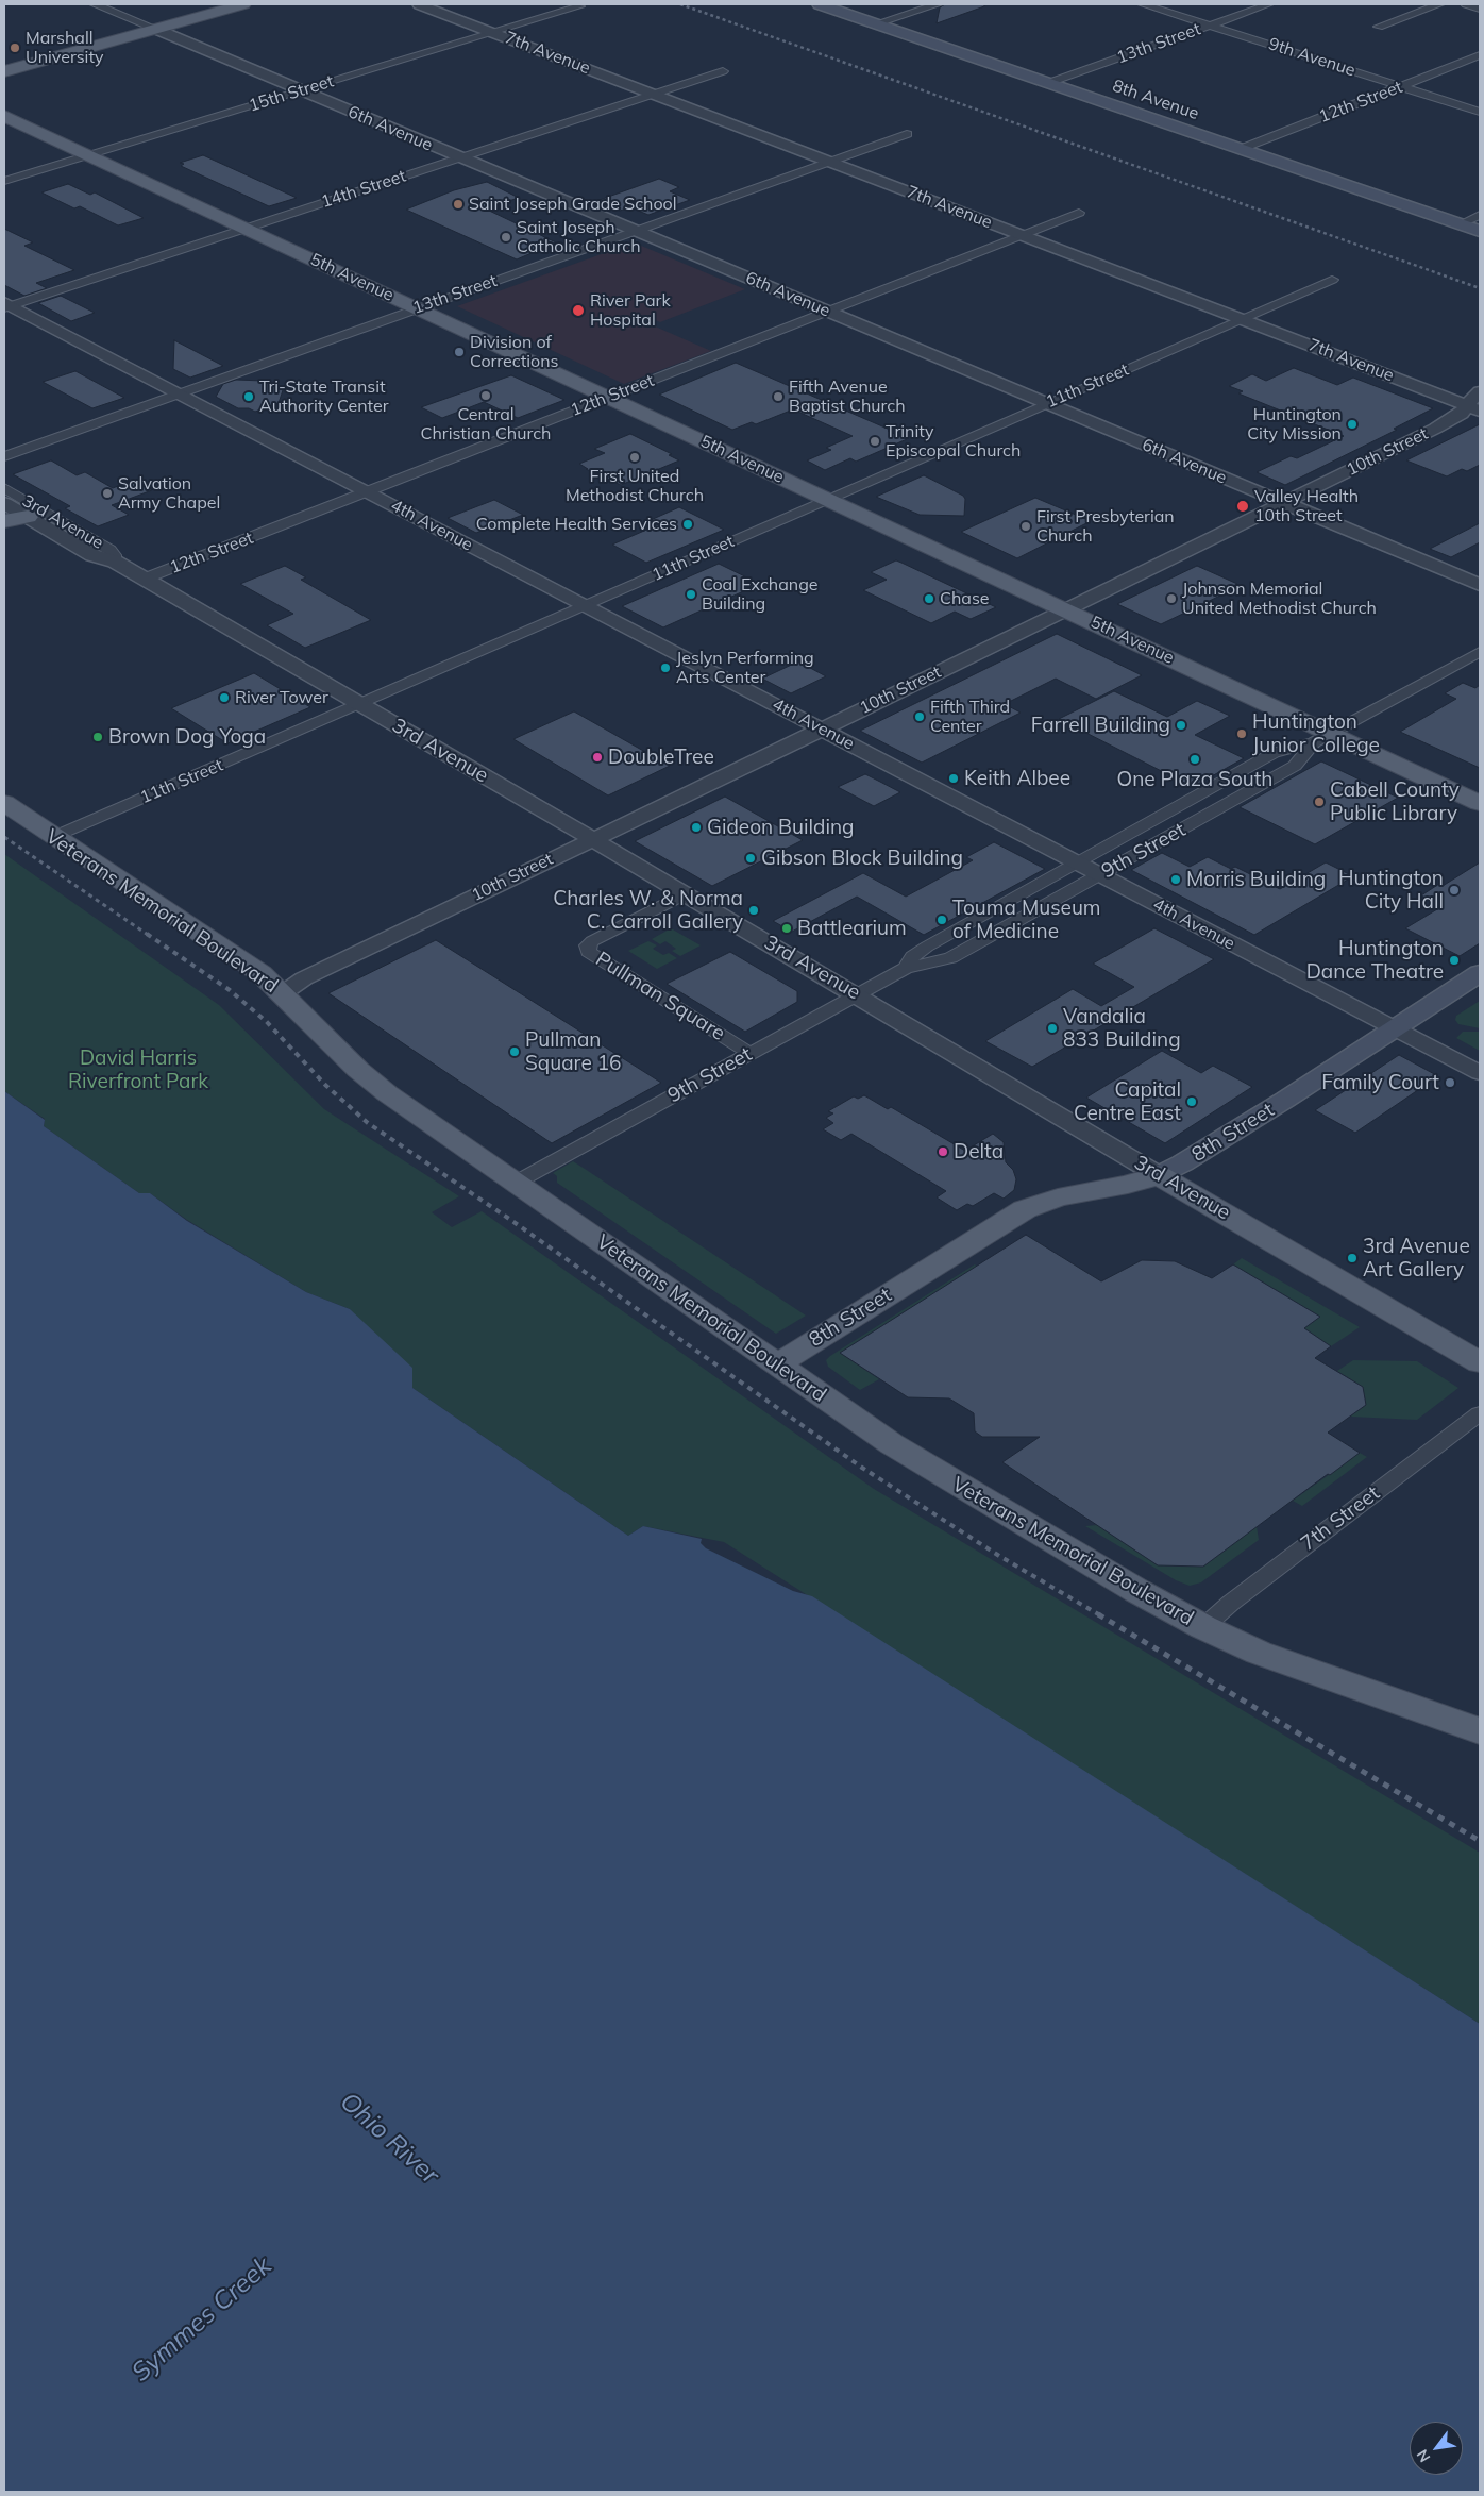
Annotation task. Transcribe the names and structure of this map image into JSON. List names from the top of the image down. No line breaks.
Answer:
{"streets":{"main road":["8th Avenue","5th Avenue","3rd Avenue","Veterans Memorial Boulevard","8th Street"],"street":["13th Street","7th Avenue","9th Avenue","15th Street","12th Street","6th Avenue","14th Street","11th Street","10th Street","4th Avenue","9th Street","Pullman Square","7th Street"]},"crossings":[["13th Street","7th Avenue"],["13th Street","9th Avenue"],["13th Street","8th Avenue"],["13th Street","6th Avenue"],["13th Street","5th Avenue"],["13th Street","4th Avenue"],["7th Avenue","15th Street"],["7th Avenue","12th Street"],["7th Avenue","14th Street"],["7th Avenue","11th Street"],["7th Avenue","10th Street"],["9th Avenue","12th Street"],["15th Street","6th Avenue"],["15th Street","5th Avenue"],["8th Avenue","12th Street"],["12th Street","6th Avenue"],["12th Street","5th Avenue"],["12th Street","3rd Avenue"],["12th Street","4th Avenue"],["6th Avenue","14th Street"],["6th Avenue","11th Street"],["6th Avenue","10th Street"],["14th Street","5th Avenue"],["14th Street","4th Avenue"],["5th Avenue","11th Street"],["5th Avenue","10th Street"],["5th Avenue","9th Street"],["11th Street","3rd Avenue"],["11th Street","4th Avenue"],["11th Street","Veterans Memorial Boulevard"],["10th Street","3rd Avenue"],["10th Street","4th Avenue"],["10th Street","Veterans Memorial Boulevard"],["3rd Avenue","9th Street"],["3rd Avenue","Pullman Square"],["3rd Avenue","8th Street"],["4th Avenue","9th Street"],["4th Avenue","8th Street"],["9th Street","Veterans Memorial Boulevard"],["9th Street","Pullman Square"],["Veterans Memorial Boulevard","8th Street"],["Veterans Memorial Boulevard","7th Street"]],"water":["Ohio River","Symmes Creek"],"parks":["David Harris Riverfront Park"],"places":["Marshall University","Saint Joseph Grade School","Saint Joseph Catholic Church","River Park Hospital","Division of Corrections","Central Christian Church","Tri-State Transit Authority Center","Fifth Avenue Baptist Church","Huntington City Mission","Trinity Episcopal Church","First United Methodist Church","Salvation Army Chapel","Valley Health 10th Street","Complete Health Services","First Presbyterian Church","Coal Exchange Building","Chase","Johnson Memorial United Methodist Church","Jeslyn Performing Arts Center","River Tower","Fifth Third Center","Farrell Building","Huntington Junior College","Brown Dog Yoga","DoubleTree","One Plaza South","Keith Albee","Cabell County Public Library","Gideon Building","Gibson Block Building","Morris Building","Huntington City Hall","Charles W. & Norma C. Carroll Gallery","Touma Museum of Medicine","Battlearium","Huntington Dance Theatre","Vandalia 833 Building","Pullman Square 16","Family Court","Capital Centre East","Delta","3rd Avenue Art Gallery"],"north":"bottom left"}
